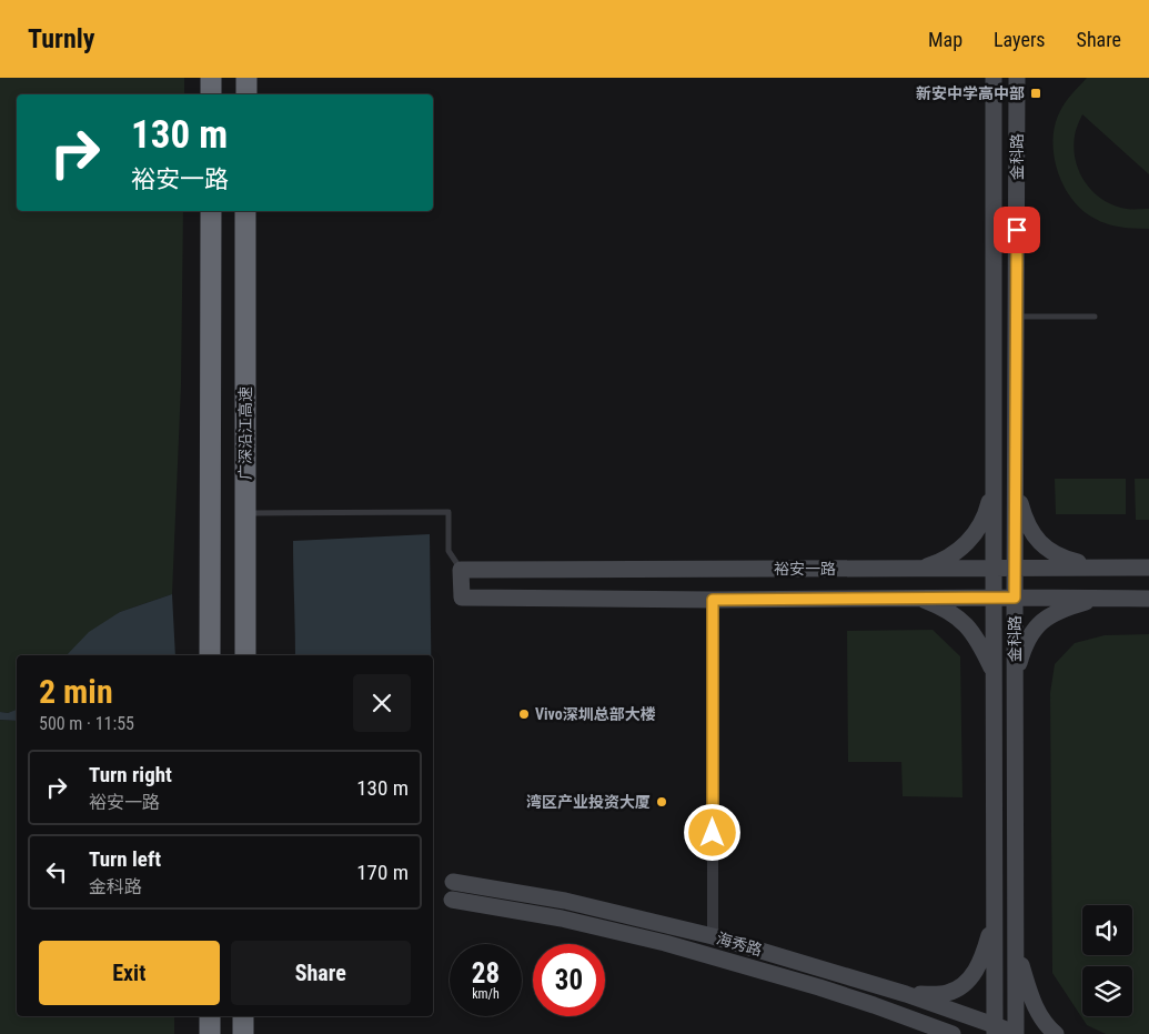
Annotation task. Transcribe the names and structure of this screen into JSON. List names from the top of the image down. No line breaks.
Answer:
{"streets":{"highway":["广深沿江高速"],"main road":["金科路","裕安一路","海秀路"]},"crossings":[["金科路","裕安一路"],["金科路","海秀路"]],"places":{"transit":["新安中学高中部"],"other":["Vivo深圳总部大楼","湾区产业投资大厦"]},"page":{"header":"Turnly","nav":["Map","Layers","Share"],"turn":["130 m","裕安一路"],"heading":["2 min","500 m · 11:55"],"list":[{"name":"Turn right","note":"裕安一路","value":"130 m"},{"name":"Turn left","note":"金科路","value":"170 m"}],"buttons":["Exit","Share"],"speed":"28 km/h","limit":"30"}}
